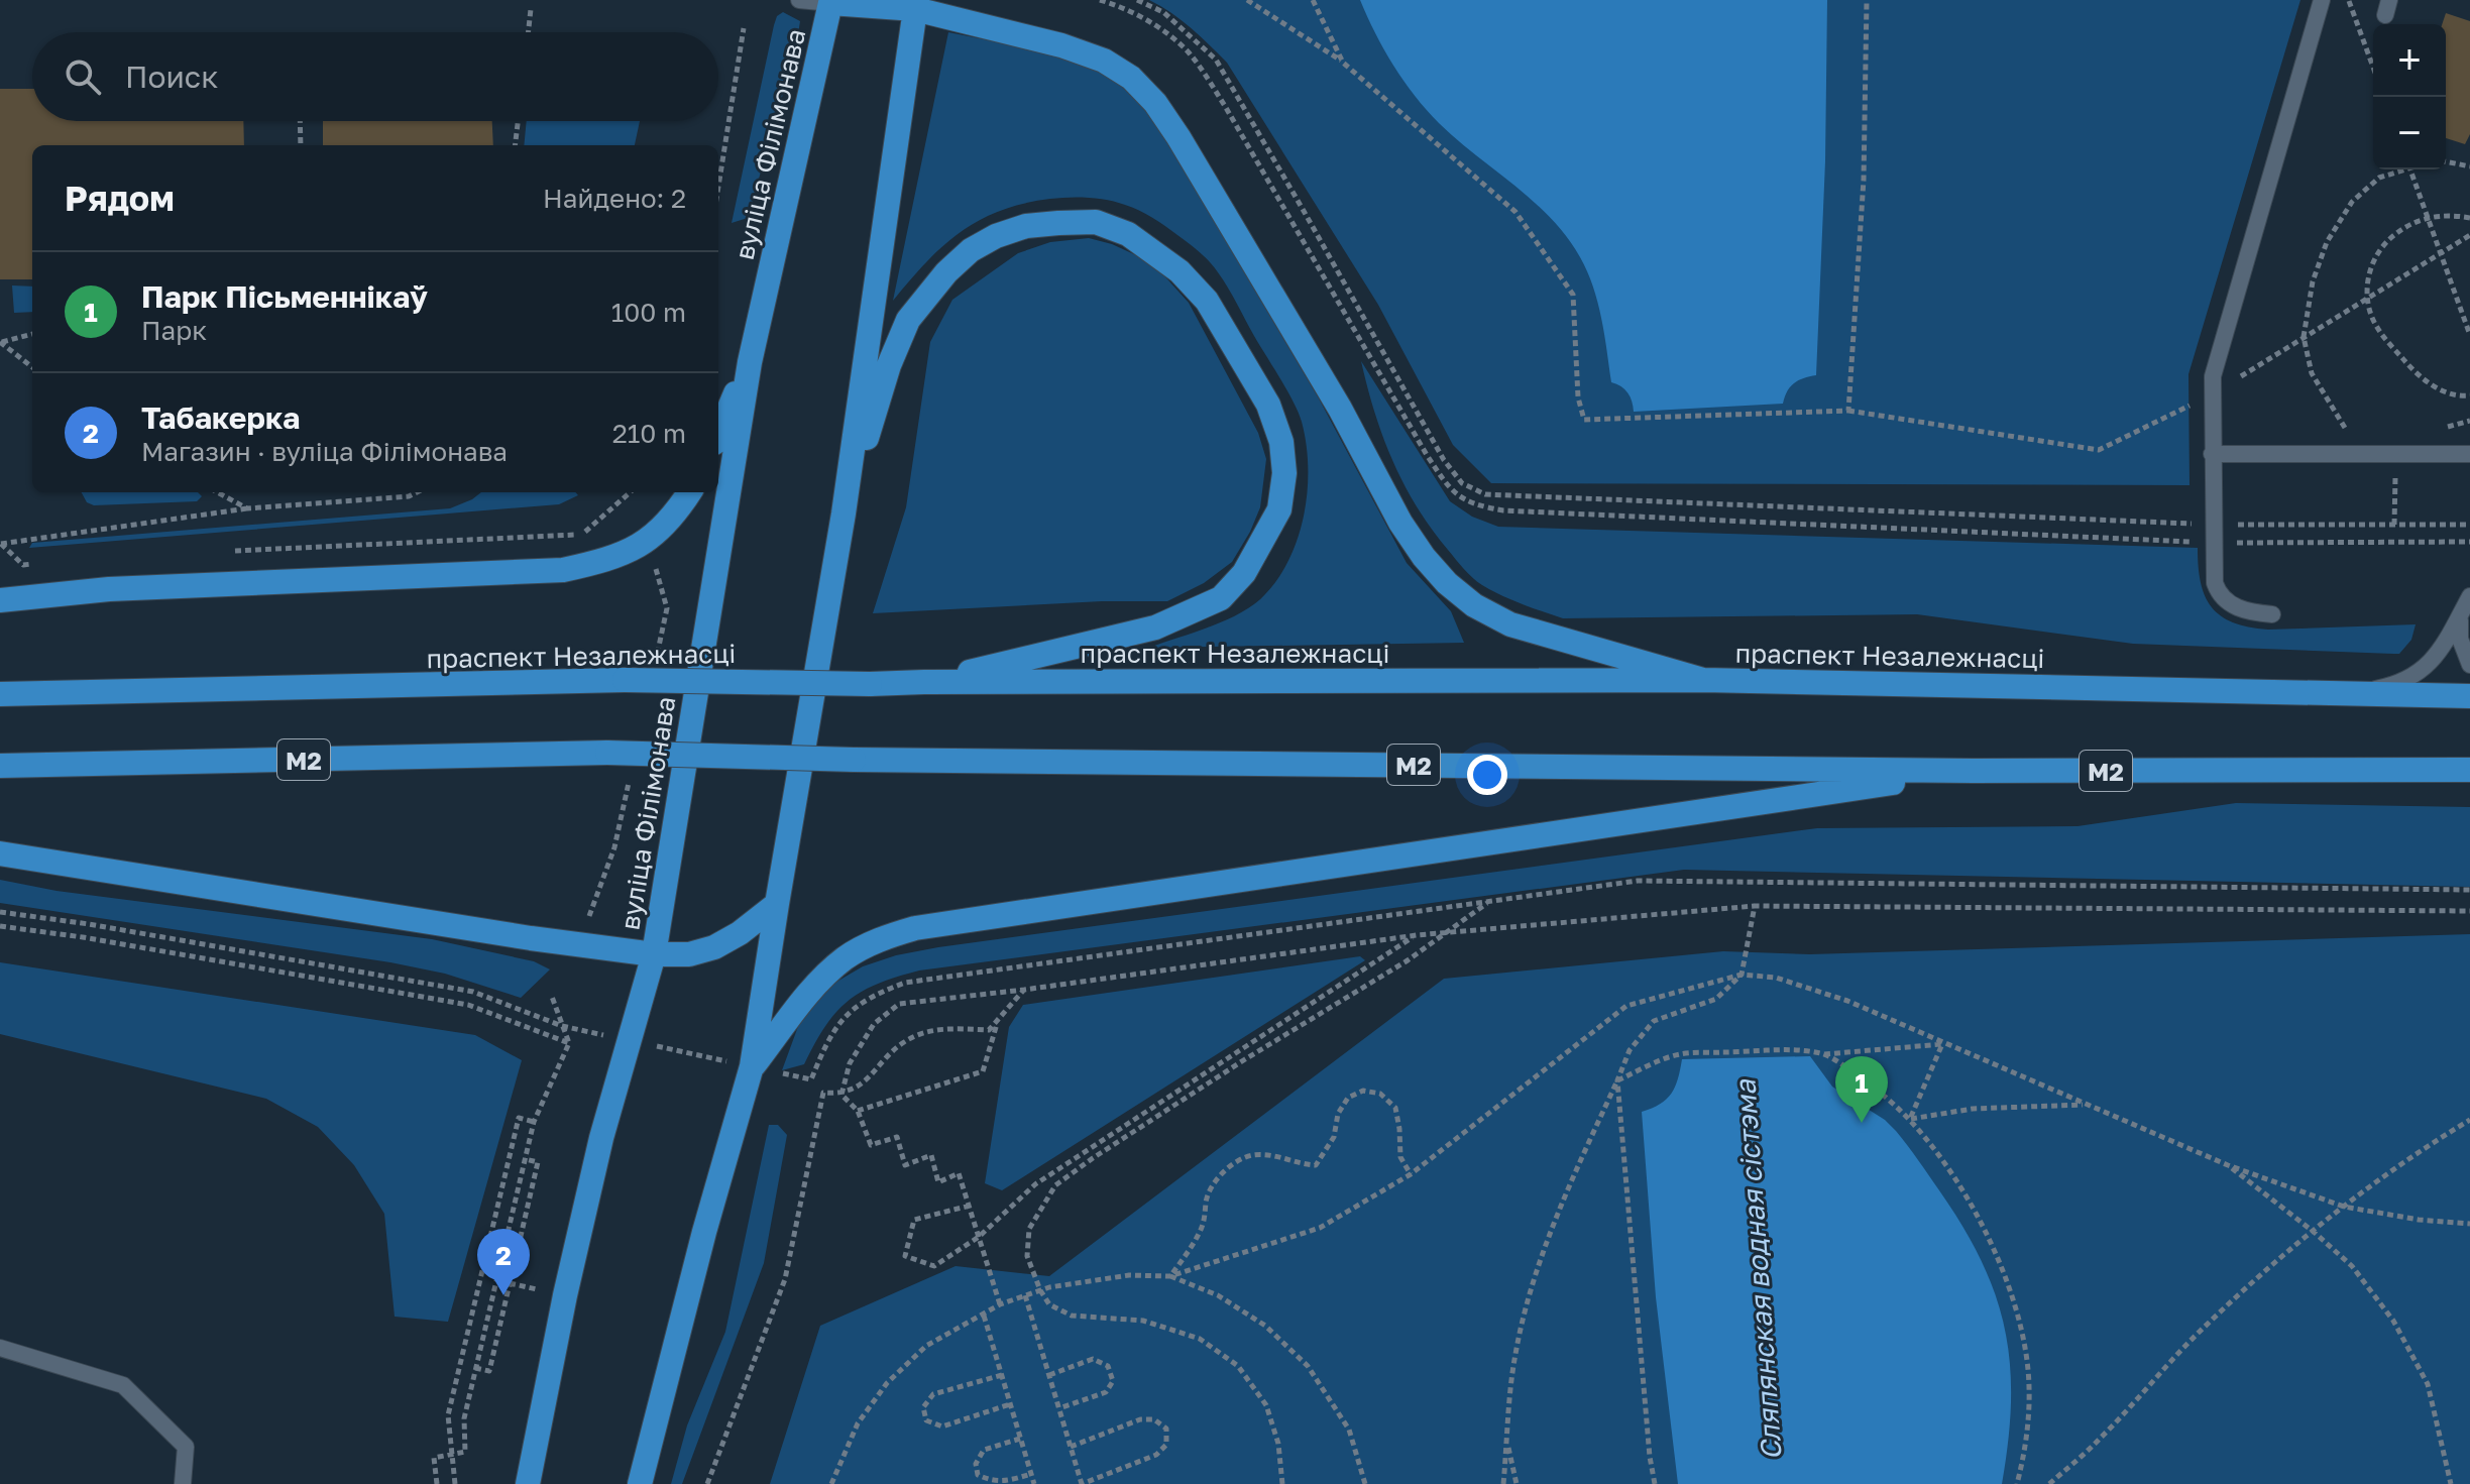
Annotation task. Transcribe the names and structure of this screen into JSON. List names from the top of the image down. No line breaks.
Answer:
{"streets":{"main road":["вуліца Філімонава","праспект Незалежнасці","М2"]},"water":["Сляпянская водная сістэма"],"page":{"map_buttons":["+","−"],"search":"Поиск","heading":["Рядом","Найдено: 2"],"list":[{"mark":"1","name":"Парк Пісьменнікаў","note":"Парк","value":"100 m"},{"mark":"2","name":"Табакерка","note":"Магазин · вуліца Філімонава","value":"210 m"}],"pins":["1","2"]}}
